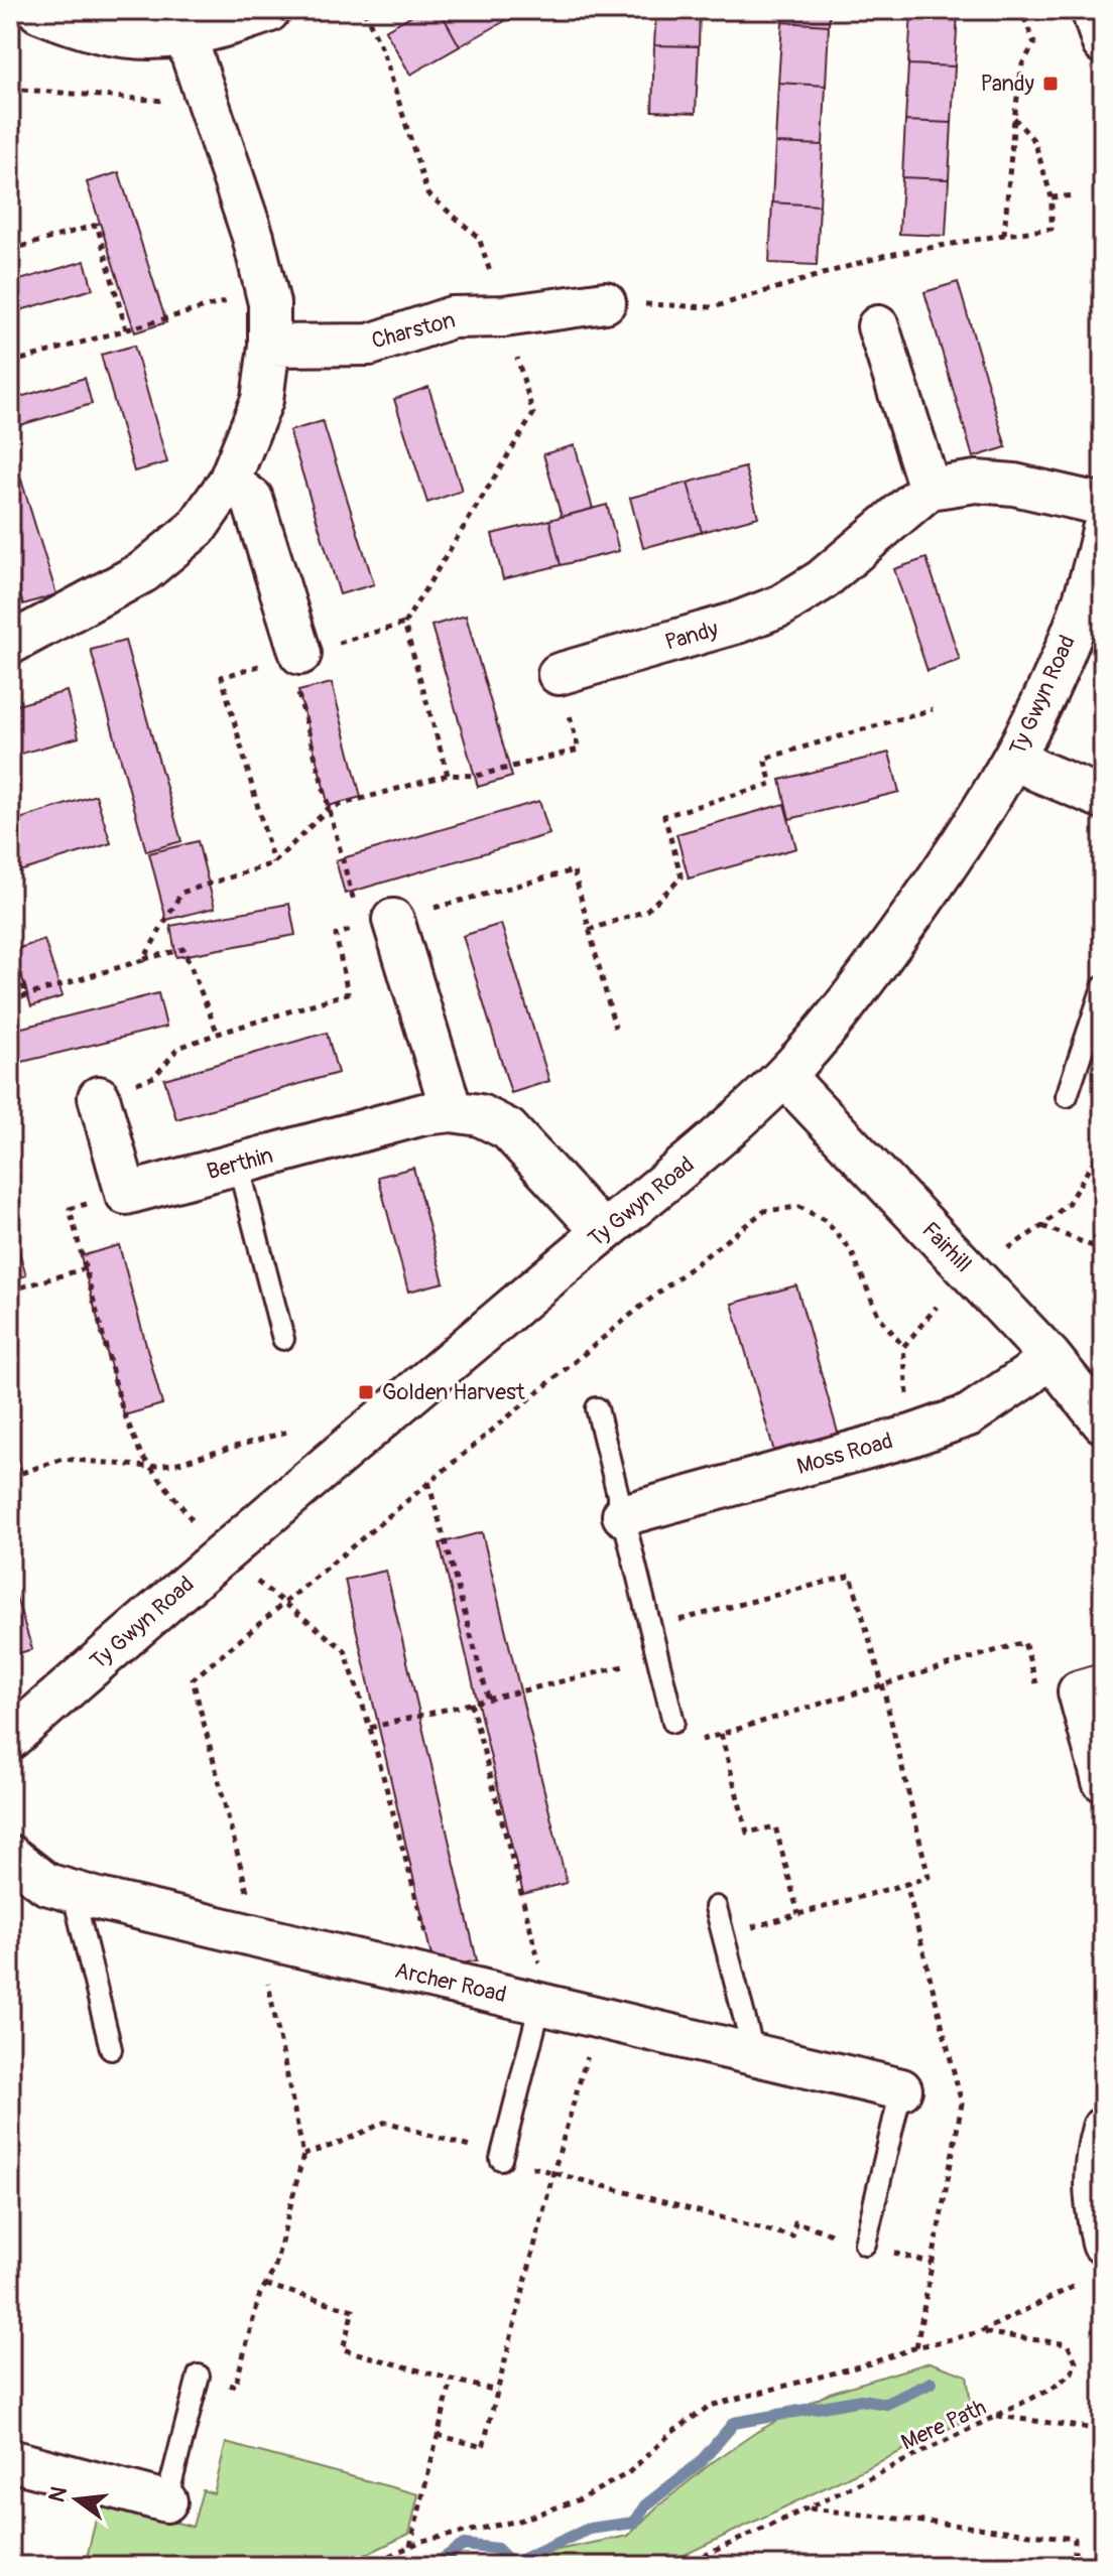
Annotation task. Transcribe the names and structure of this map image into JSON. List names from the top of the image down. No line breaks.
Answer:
{"streets":{"street":["Charston","Pandy","Ty Gwyn Road","Berthin","Fairhill","Moss Road","Archer Road"],"path":["Mere Path"]},"crossings":[["Ty Gwyn Road","Berthin"],["Ty Gwyn Road","Fairhill"],["Fairhill","Moss Road"]],"places":{"transit":["Pandy","Golden Harvest"]},"north":"left"}
